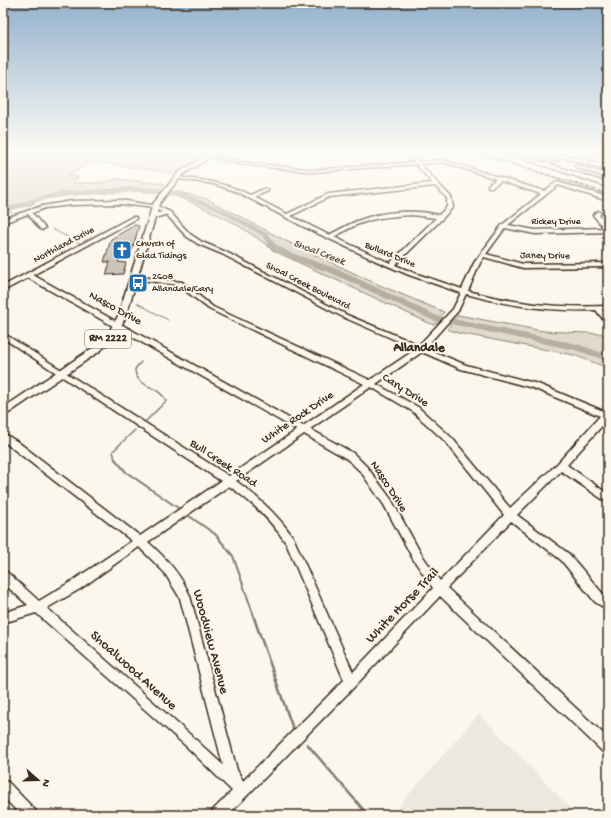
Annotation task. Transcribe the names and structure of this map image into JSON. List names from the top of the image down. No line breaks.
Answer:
{"streets":{"main road":["RM 2222"],"street":["Rickey Drive","Northland Drive","Bullard Drive","Janey Drive","Shoal Creek Boulevard","Nasco Drive","Cary Drive","White Rock Drive","Bull Creek Road","White Horse Trail","Woodview Avenue","Shoalwood Avenue"]},"crossings":[["Rickey Drive","White Rock Drive"],["Northland Drive","Nasco Drive"],["Bullard Drive","White Rock Drive"],["Janey Drive","White Rock Drive"],["Shoal Creek Boulevard","RM 2222"],["Shoal Creek Boulevard","White Rock Drive"],["Shoal Creek Boulevard","White Horse Trail"],["Nasco Drive","RM 2222"],["Nasco Drive","White Rock Drive"],["Nasco Drive","White Horse Trail"],["RM 2222","Cary Drive"],["RM 2222","Bull Creek Road"],["Cary Drive","White Rock Drive"],["Cary Drive","White Horse Trail"],["White Rock Drive","Bull Creek Road"],["White Rock Drive","Woodview Avenue"],["White Rock Drive","Shoalwood Avenue"],["Bull Creek Road","White Horse Trail"],["White Horse Trail","Woodview Avenue"],["White Horse Trail","Shoalwood Avenue"],["Woodview Avenue","Shoalwood Avenue"]],"districts":["Allandale"],"water":["Shoal Creek"],"places":{"church":["Church of Glad Tidings"],"bus stop":["2608 Allandale/Cary"]},"north":"right"}
